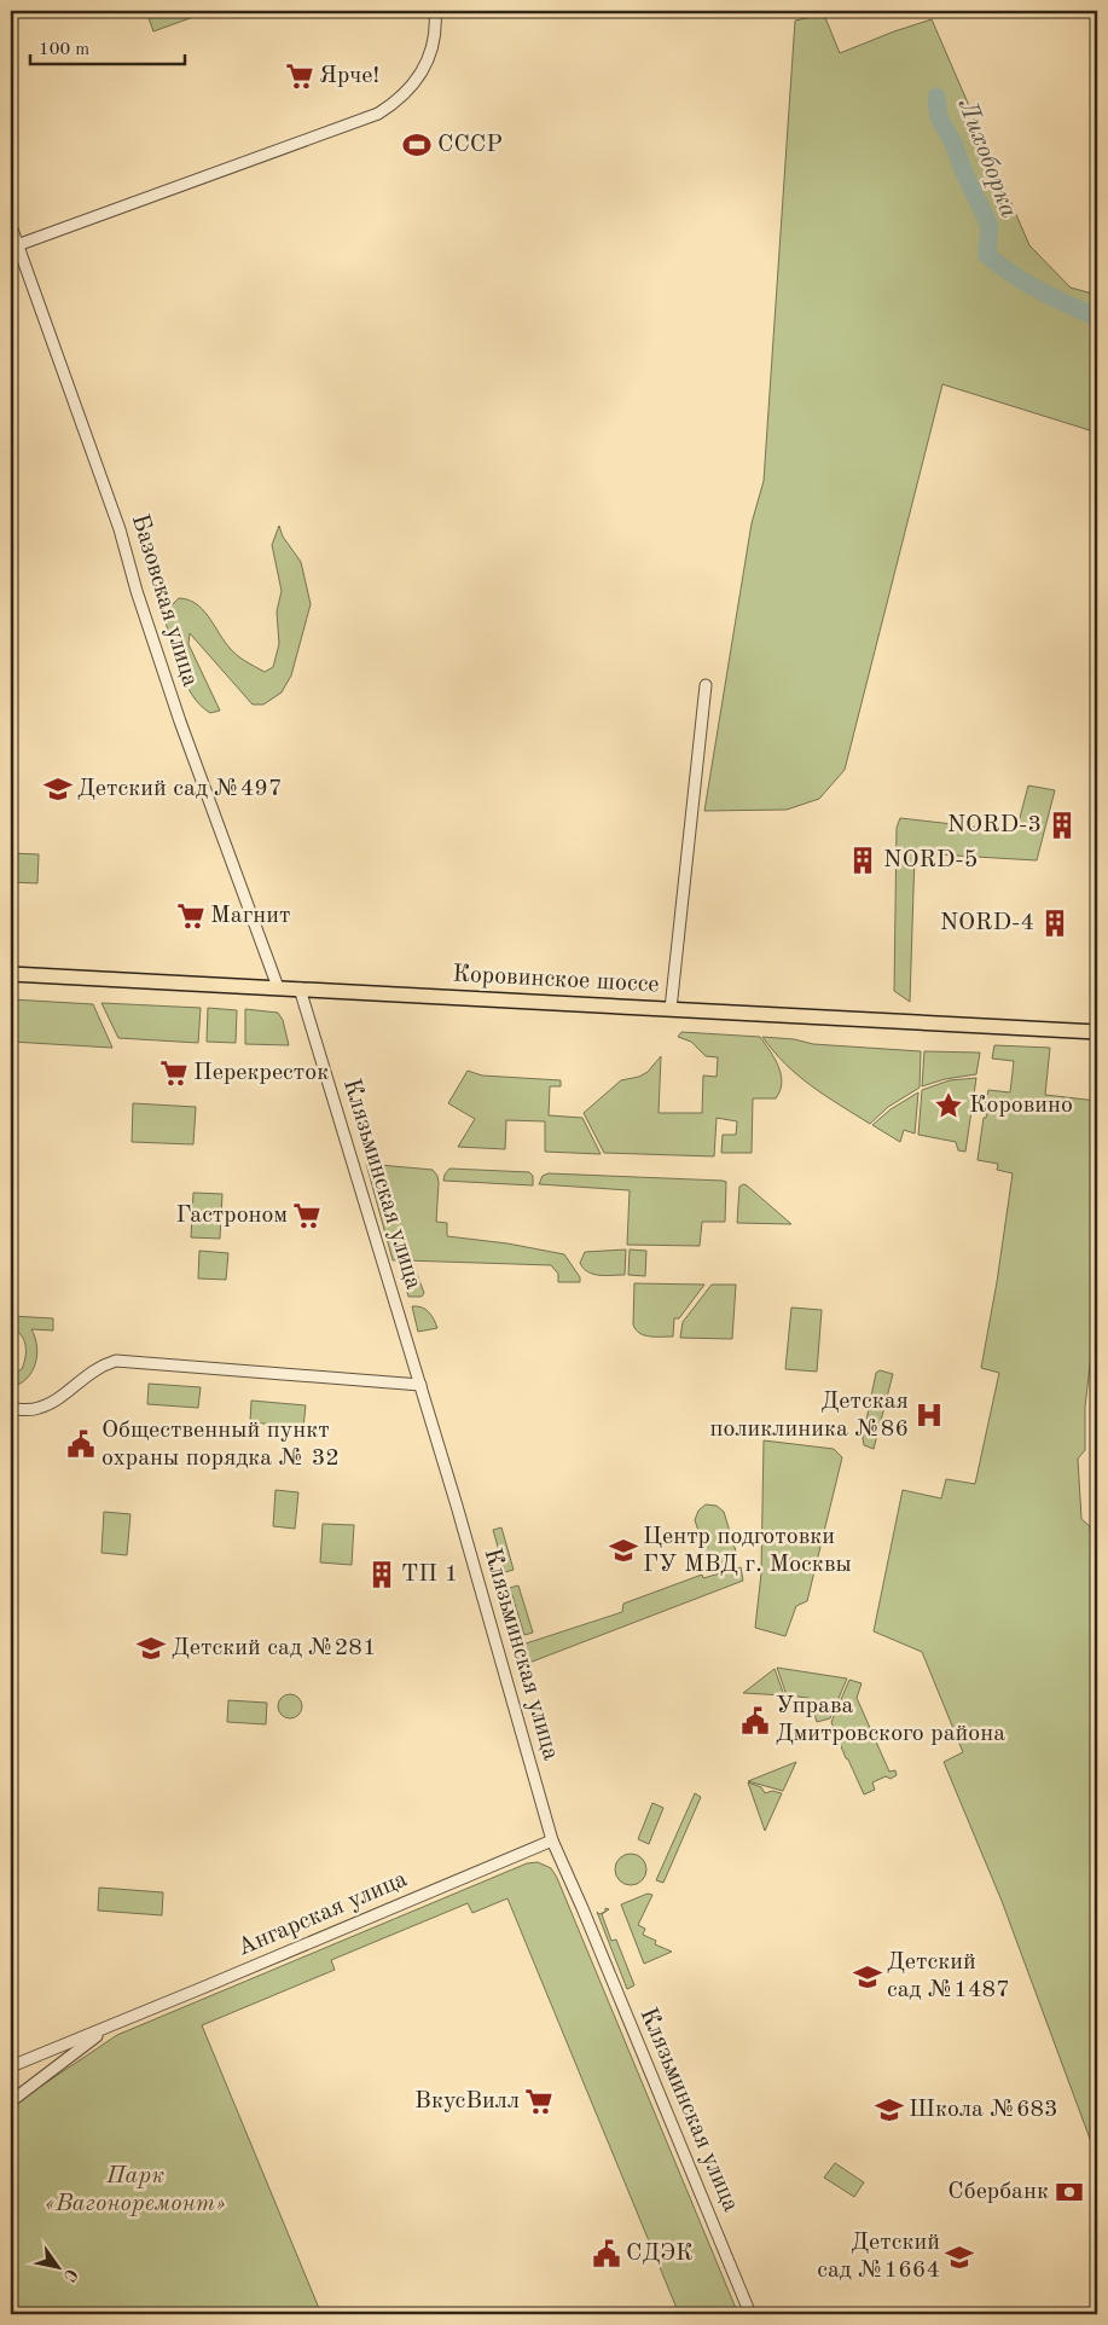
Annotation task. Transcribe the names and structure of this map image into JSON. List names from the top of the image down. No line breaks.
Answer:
{"streets":{"main road":["Коровинское шоссе"],"street":["Базовская улица","Клязьминская улица","Ангарская улица"]},"crossings":[["Базовская улица","Коровинское шоссе"],["Коровинское шоссе","Клязьминская улица"],["Клязьминская улица","Ангарская улица"]],"water":["Лихоборка"],"parks":["Парк «Вагоноремонт»"],"places":{"supermarket":["Ярче!","Магнит","Перекресток","Гастроном","ВкусВилл"],"sports":["СССР"],"school or university":["Детский сад №497","Центр подготовки ГУ МВД г. Москвы","Детский сад №281","Детский сад №1487","Школа №683","Детский сад №1664"],"building":["NORD-3","NORD-5","NORD-4","ТП 1"],"place":["Коровино"],"hospital":["Детская поликлиника №86"],"public building":["Общественный пункт охраны порядка № 32","Управа Дмитровского района","СДЭК"],"bank":["Сбербанк"]},"scale_bar":"100 m","north":"bottom right"}
